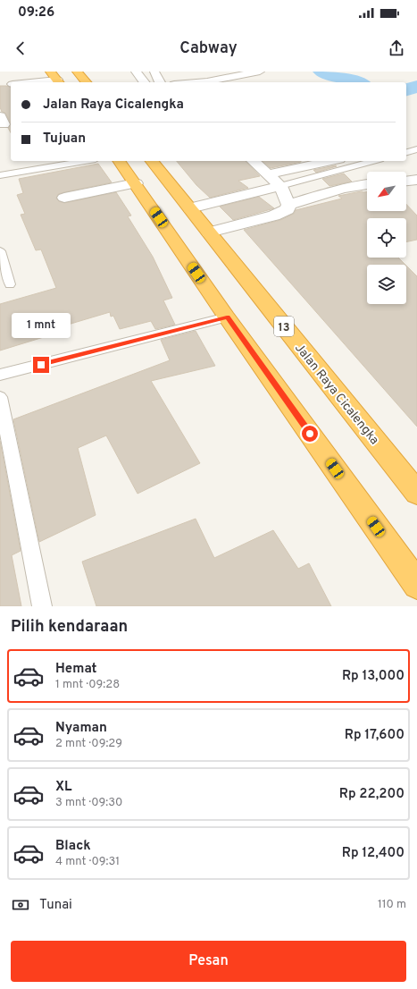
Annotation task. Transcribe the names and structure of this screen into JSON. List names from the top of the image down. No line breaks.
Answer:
{"streets":{"highway":["13","Jalan Raya Cicalengka"]},"north":"bottom left","page":{"status":"09:26","header":"Cabway","banner":["Jalan Raya Cicalengka","Tujuan"],"bubble":"1 mnt","heading":"Pilih kendaraan","list":[{"name":"Hemat","note":"1 mnt · 09:28","value":"Rp 13,000"},{"name":"Nyaman","note":"2 mnt · 09:29","value":"Rp 17,600"},{"name":"XL","note":"3 mnt · 09:30","value":"Rp 22,200"},{"name":"Black","note":"4 mnt · 09:31","value":"Rp 12,400"}],"pay":["Tunai","110 m"],"buttons":"Pesan"}}
